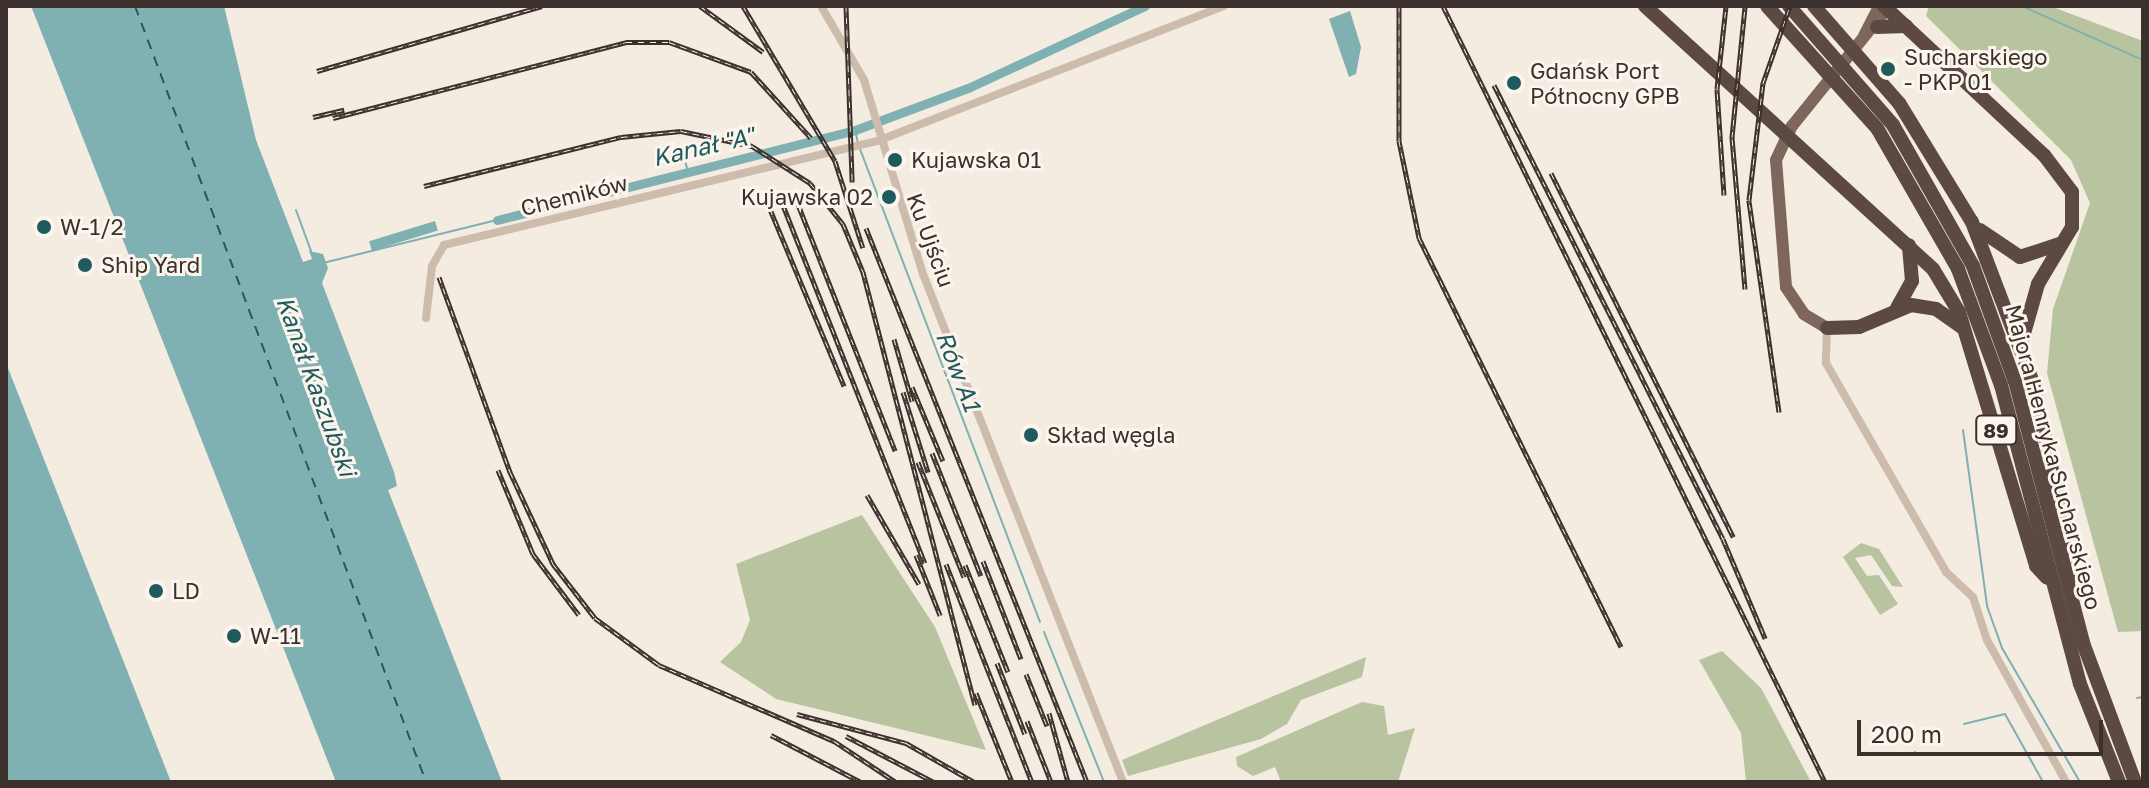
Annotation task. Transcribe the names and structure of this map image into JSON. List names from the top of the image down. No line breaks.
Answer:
{"streets":{"highway":["89","Majora Henryka Sucharskiego"],"street":["Chemików","Ku Ujściu"]},"crossings":[["Chemików","Ku Ujściu"],["89","Majora Henryka Sucharskiego"]],"water":["Kanał \"A\"","Rów A1","Kanał Kaszubski"],"places":["Sucharskiego - PKP 01","Gdańsk Port Północny GPB","Kujawska 01","Kujawska 02","W-1/2","Ship Yard","Skład węgla","LD","W-11"],"scale_bar":"200 m"}
